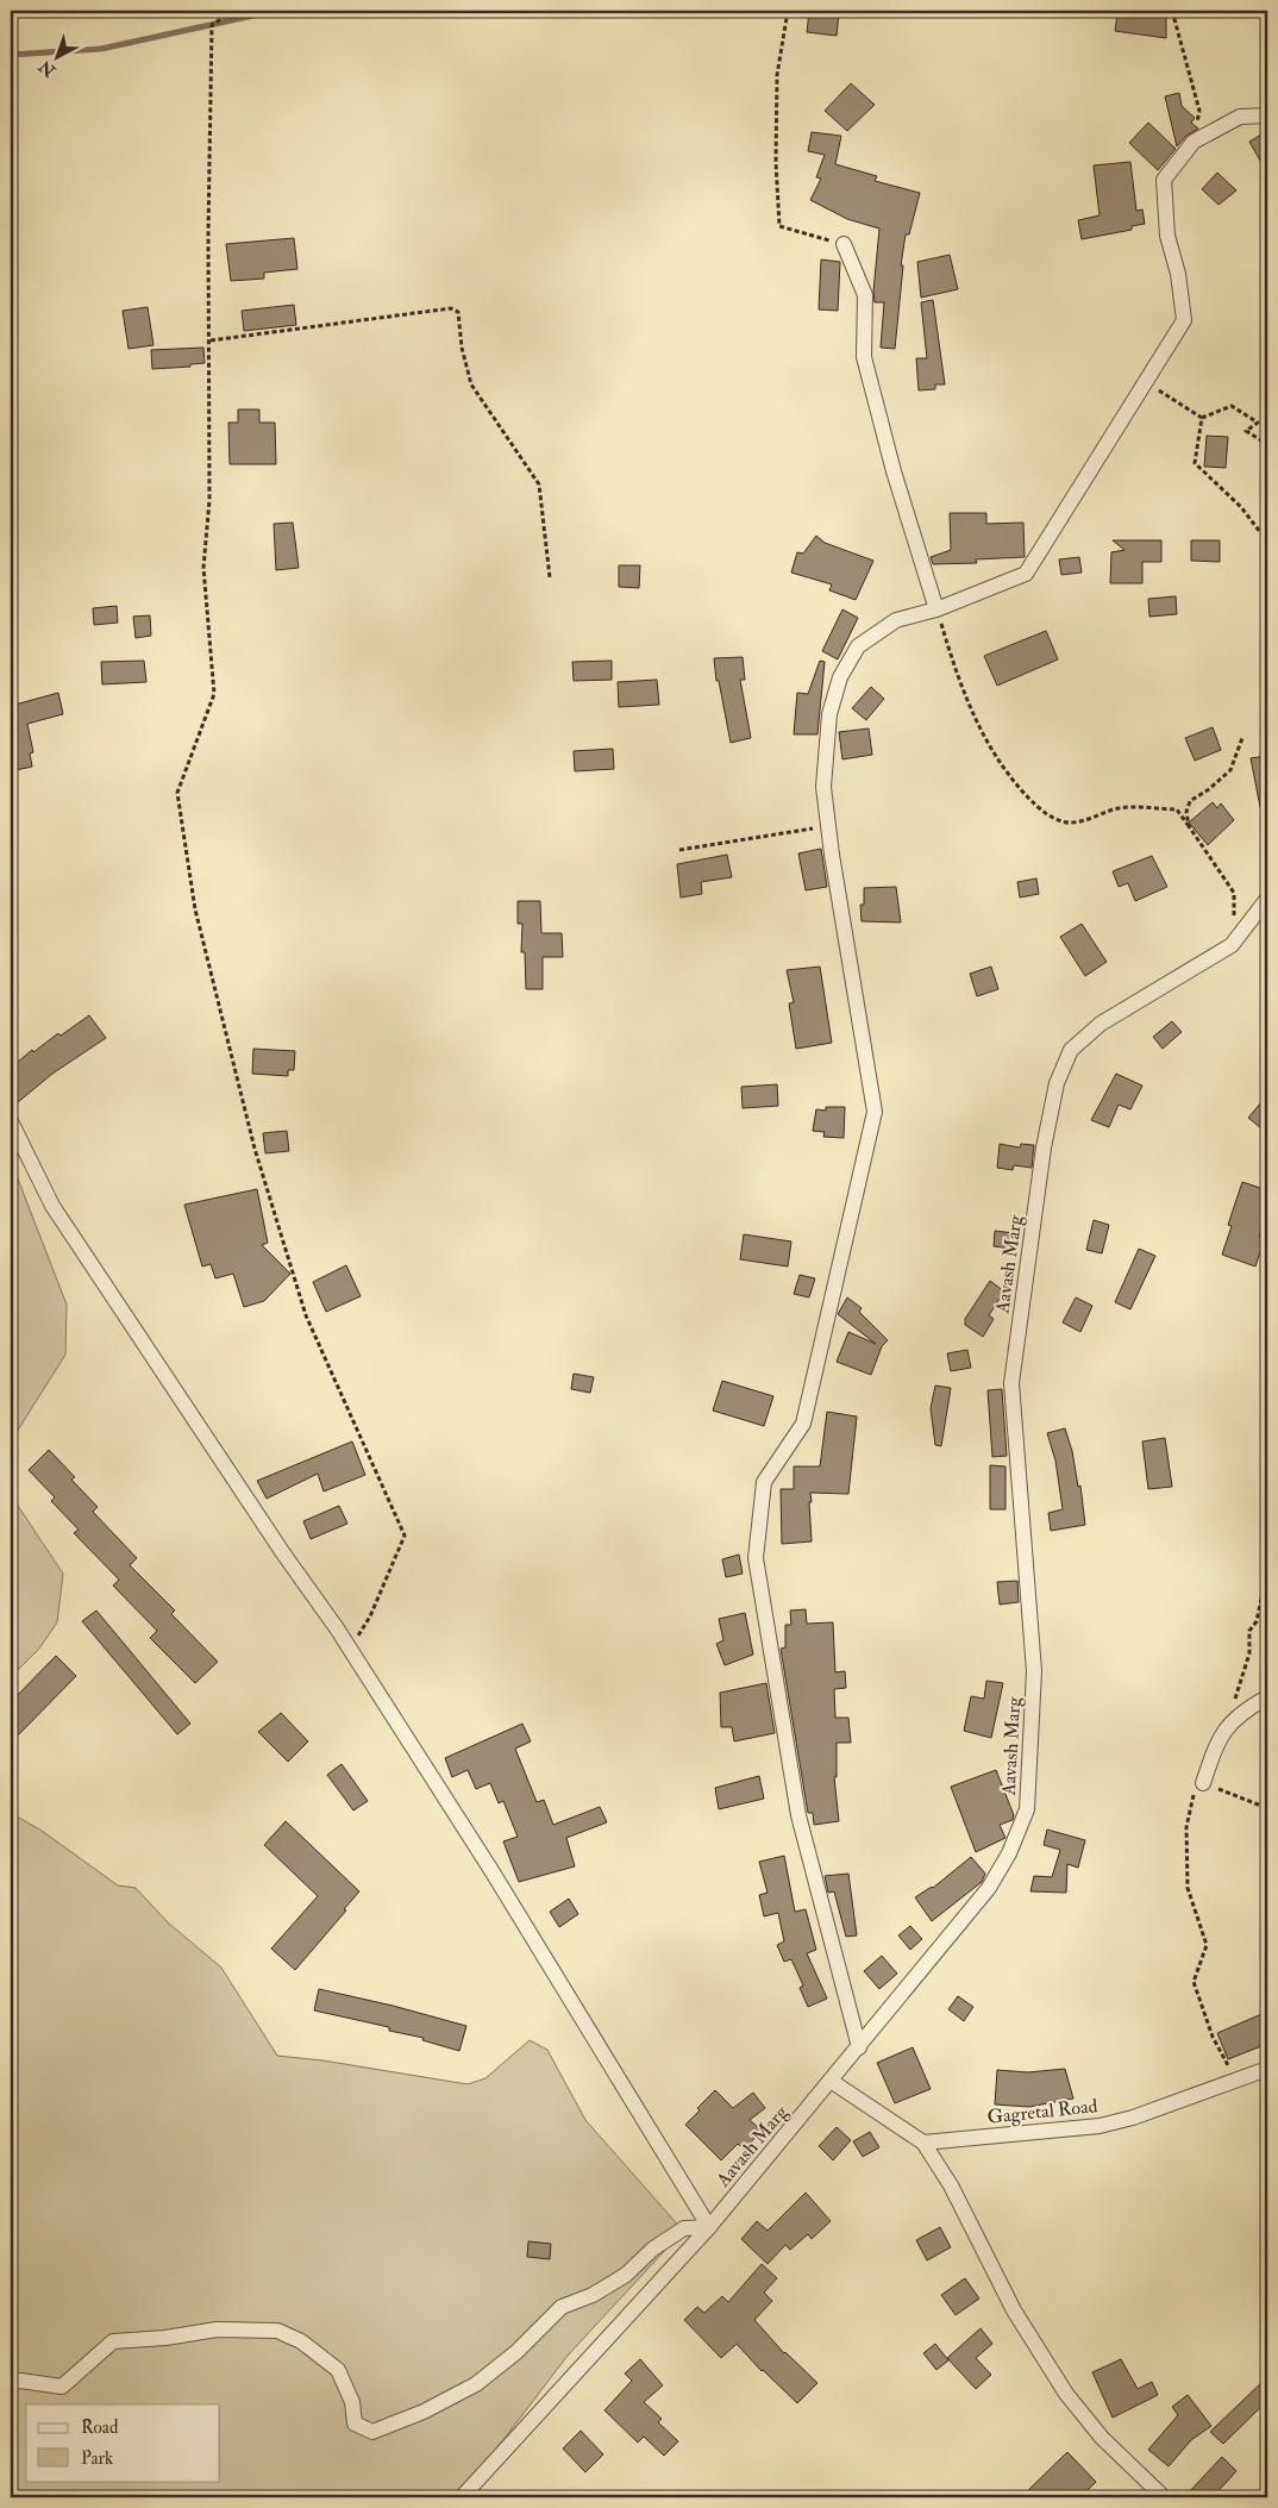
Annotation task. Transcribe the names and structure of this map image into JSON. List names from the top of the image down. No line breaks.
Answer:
{"streets":{"street":["Aavash Marg","Gagretal Road"]},"legend":["Road","Park"],"north":"bottom left"}
